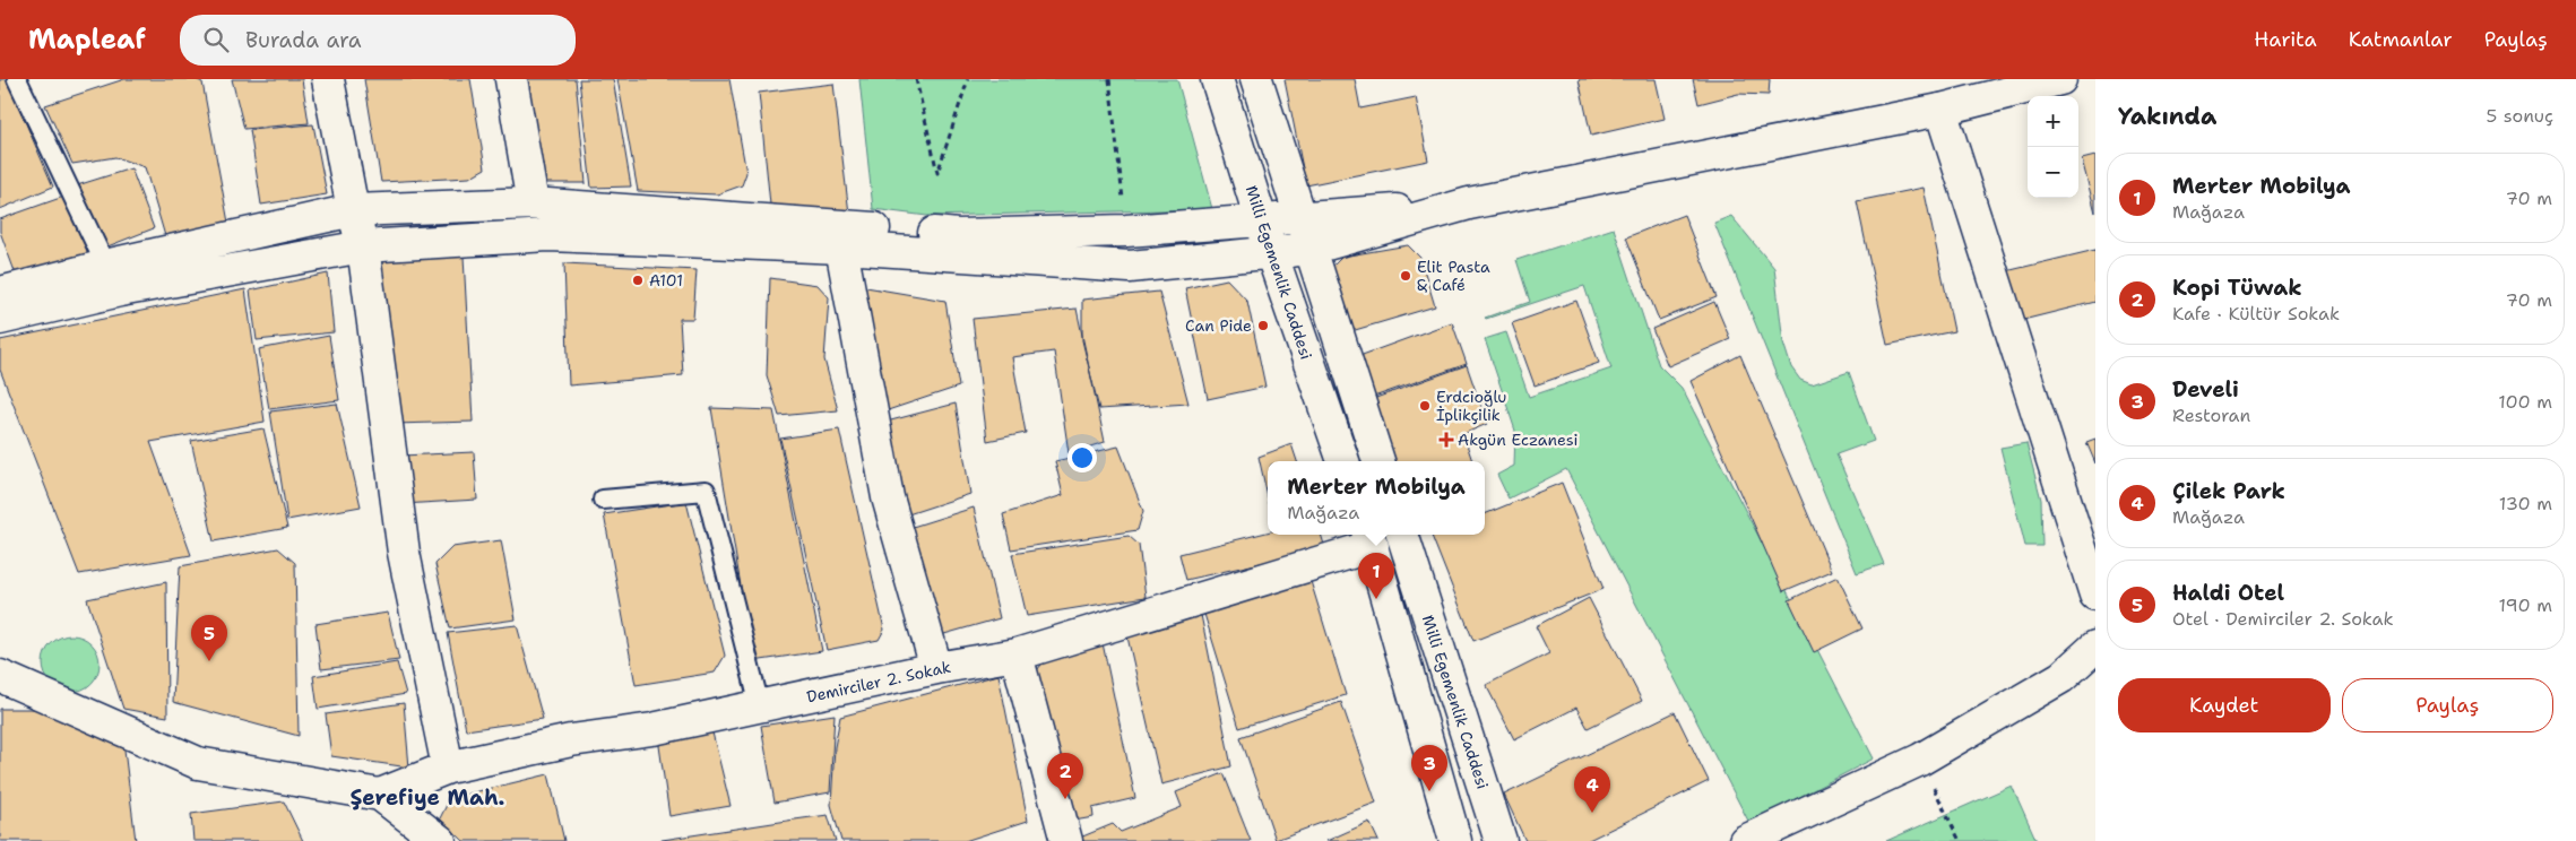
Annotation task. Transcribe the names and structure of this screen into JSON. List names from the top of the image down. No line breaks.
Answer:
{"streets":{"street":["Milli Egemenlik Caddesi","Demirciler 2. Sokak"]},"districts":["Şerefiye Mah."],"places":{"other":["Elit Pasta & Café","A101","Can Pide","Erdcioğlu İplikçilik"],"health":["Akgün Eczanesi"]},"page":{"header":"Mapleaf","search":"Burada ara","nav":["Harita","Katmanlar","Paylaş"],"heading":["Yakında","5 sonuç"],"map_buttons":["+","−"],"list":[{"mark":"1","name":"Merter Mobilya","note":"Mağaza","value":"70 m"},{"mark":"2","name":"Kopi Tüwak","note":"Kafe · Kültür Sokak","value":"70 m"},{"mark":"3","name":"Develi","note":"Restoran","value":"100 m"},{"mark":"4","name":"Çilek Park","note":"Mağaza","value":"130 m"},{"mark":"5","name":"Haldi Otel","note":"Otel · Demirciler 2. Sokak","value":"190 m"}],"popup":["Merter Mobilya","Mağaza"],"pins":["1","5","3","2","4"],"buttons":["Kaydet","Paylaş"]}}
